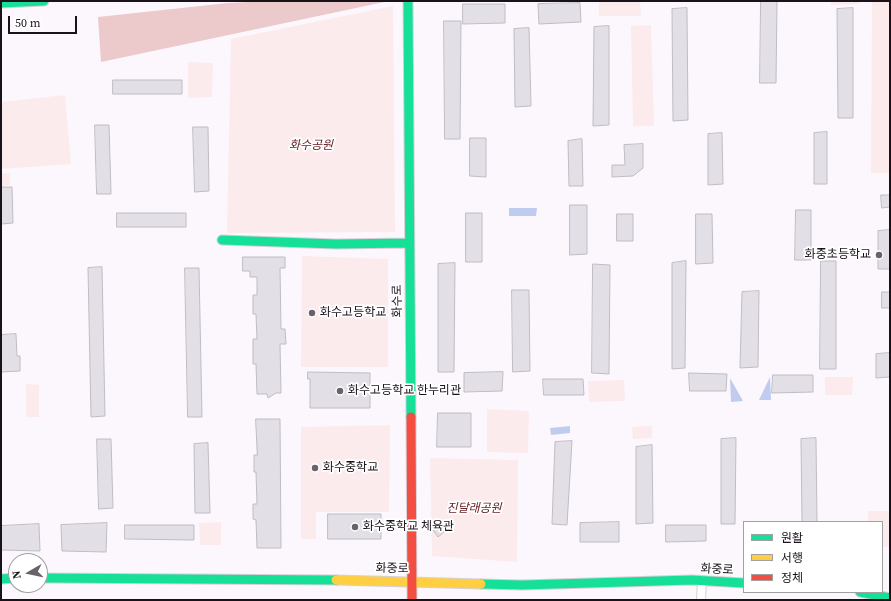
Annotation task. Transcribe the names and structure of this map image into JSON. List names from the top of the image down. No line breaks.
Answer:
{"streets":{"main road":["화수로","화중로"]},"crossings":[["화수로","화중로"]],"parks":["화수공원","진달래공원"],"places":["화중초등학교","화수고등학교","화수고등학교 한누리관","화수중학교","화수중학교 체육관"],"legend":["원활","서행","정체"],"scale_bar":"50 m","north":"left"}
